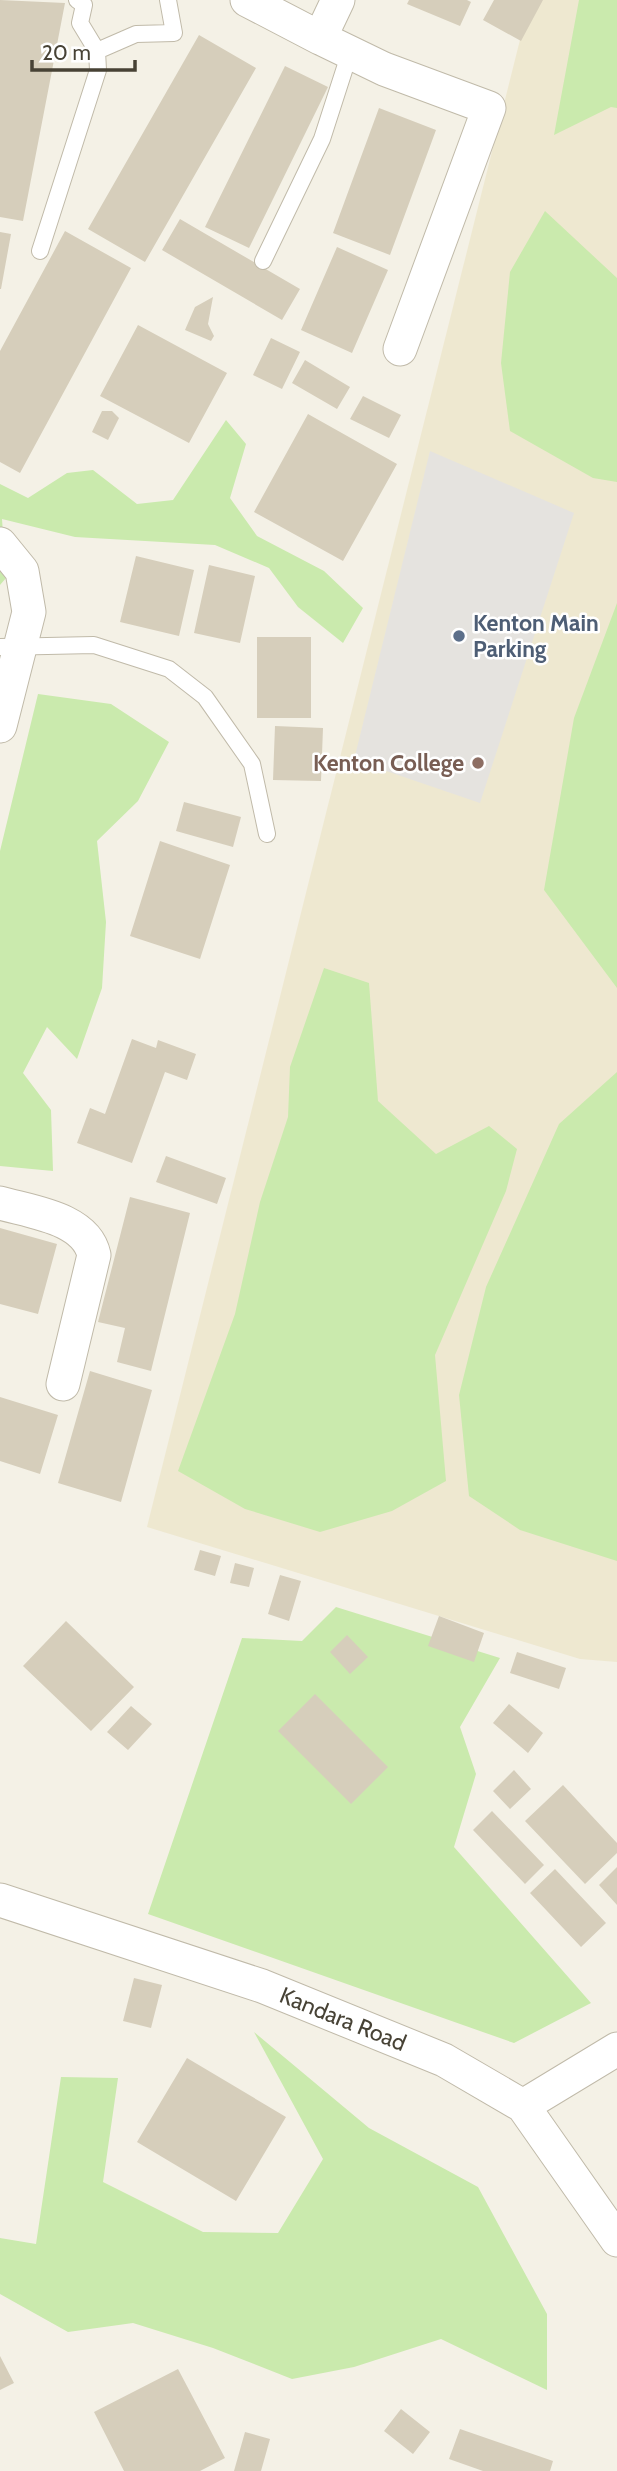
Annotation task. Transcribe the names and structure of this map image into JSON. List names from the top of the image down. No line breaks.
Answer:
{"streets":{"street":["Kandara Road"]},"places":["Kenton Main Parking","Kenton College"],"scale_bar":"20 m"}
